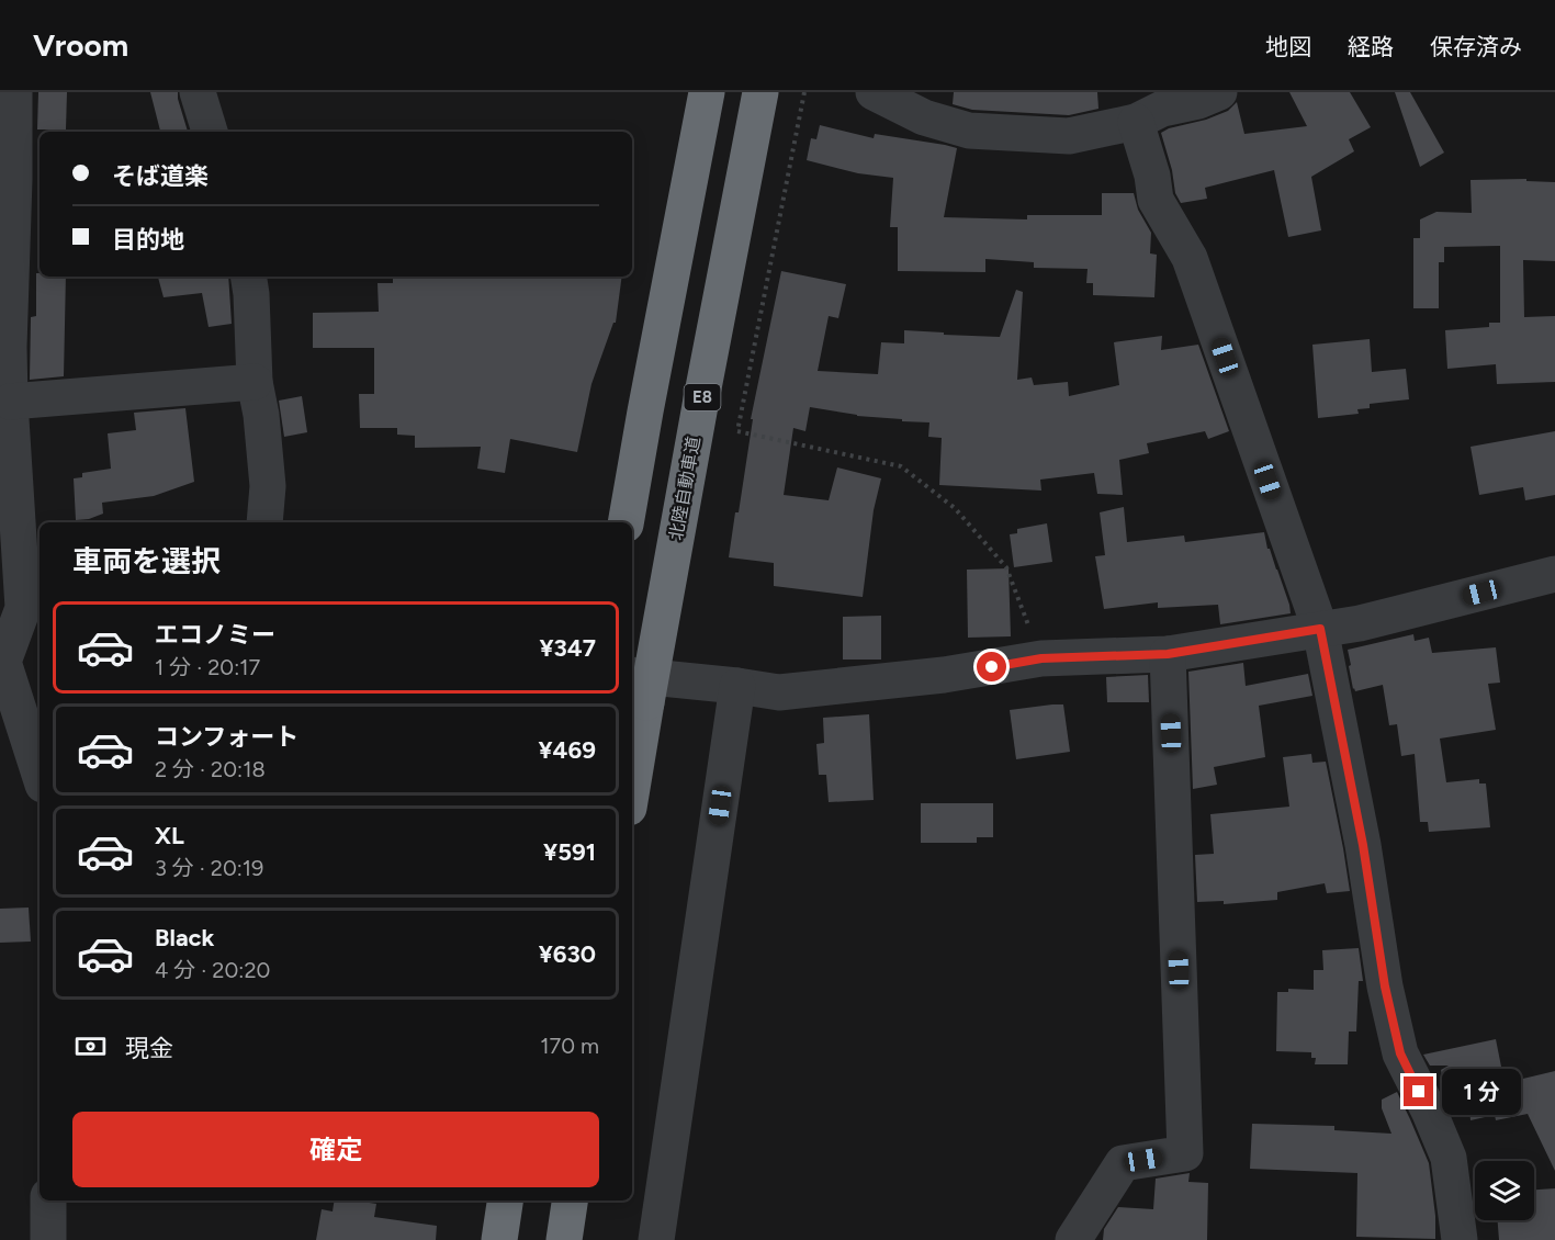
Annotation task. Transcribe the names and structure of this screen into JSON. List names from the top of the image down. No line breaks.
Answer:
{"streets":{"highway":["E8","北陸自動車道"]},"page":{"header":"Vroom","nav":["地図","経路","保存済み"],"banner":["そば道楽","目的地"],"heading":"車両を選択","list":[{"name":"エコノミー","note":"1 分 · 20:17","value":"¥347"},{"name":"コンフォート","note":"2 分 · 20:18","value":"¥469"},{"name":"XL","note":"3 分 · 20:19","value":"¥591"},{"name":"Black","note":"4 分 · 20:20","value":"¥630"}],"pay":["現金","170 m"],"bubble":"1 分","buttons":"確定"}}
